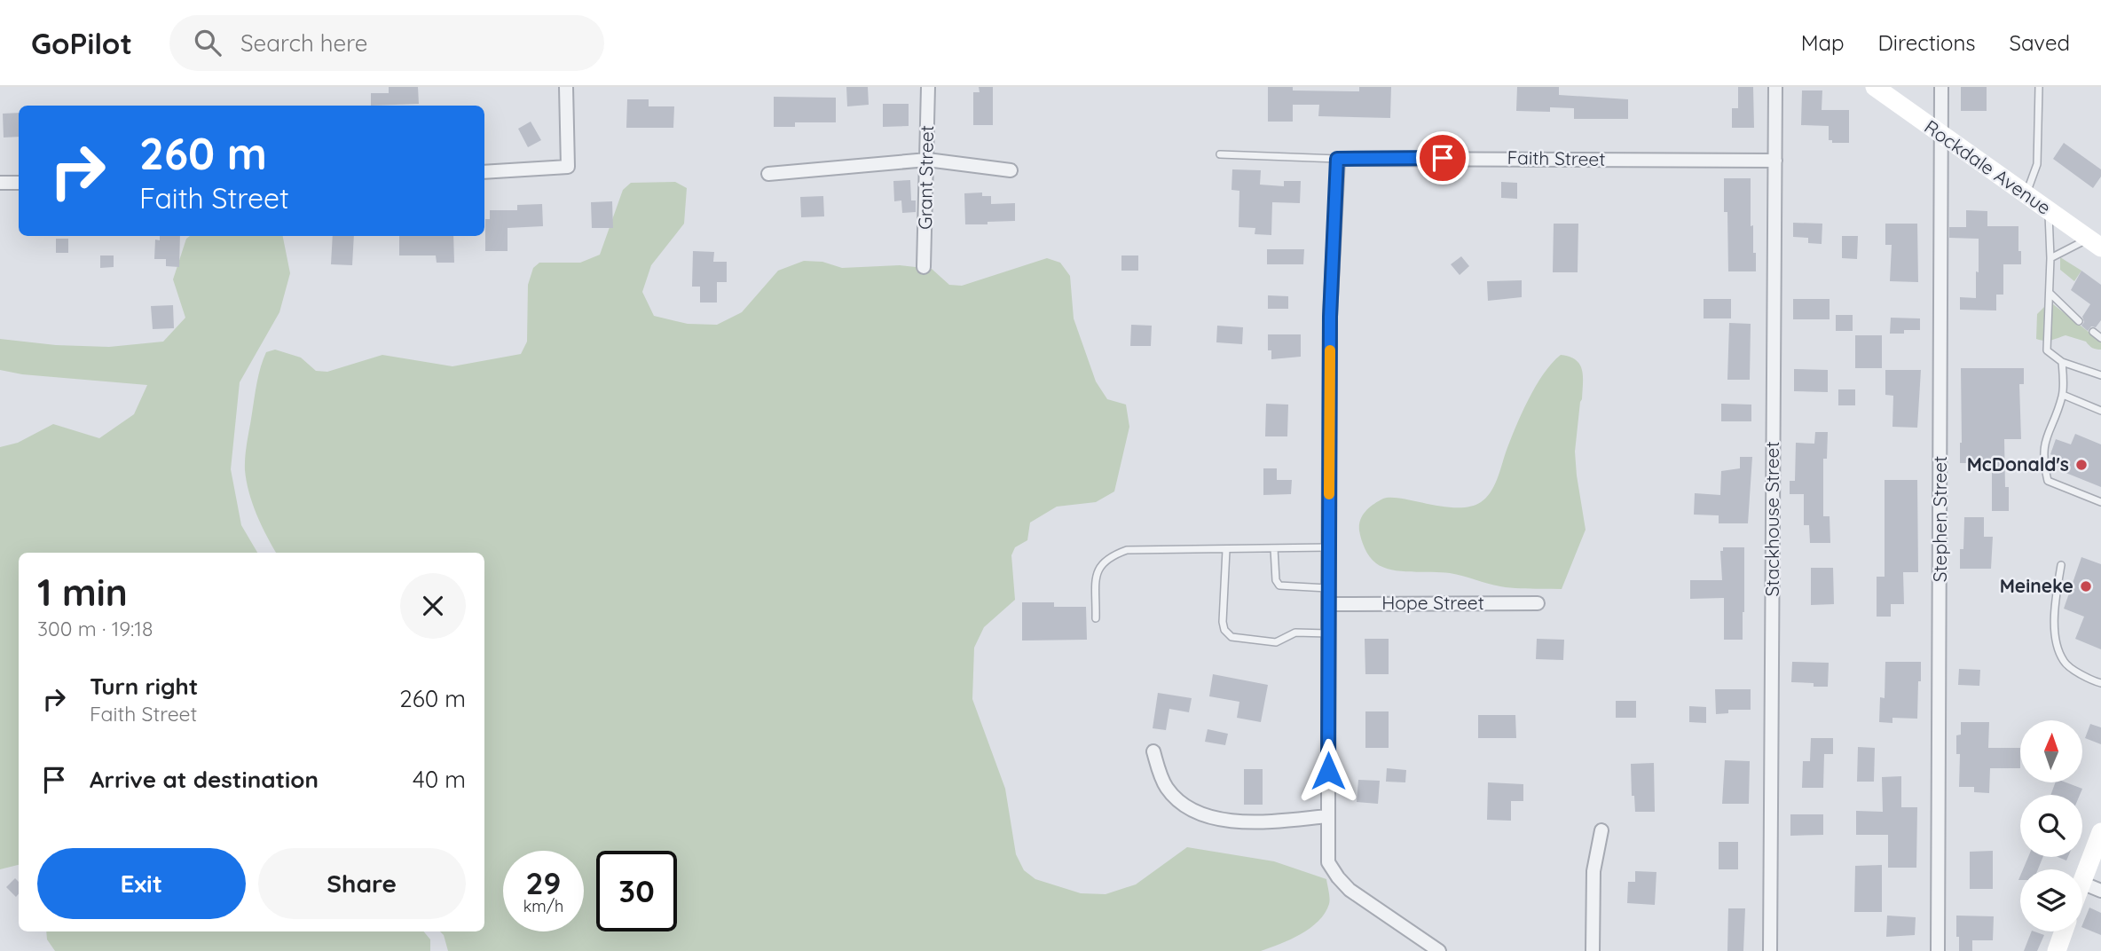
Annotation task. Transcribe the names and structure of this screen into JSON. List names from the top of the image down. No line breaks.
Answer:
{"streets":{"main road":["Rockdale Avenue"],"street":["Faith Street","Grant Street","Stackhouse Street","Stephen Street","Hope Street"]},"crossings":[["Faith Street","Stackhouse Street"],["Rockdale Avenue","Stephen Street"]],"places":["McDonald's","Meineke"],"north":"top","page":{"header":"GoPilot","search":"Search here","nav":["Map","Directions","Saved"],"turn":["260 m","Faith Street"],"heading":["1 min","300 m · 19:18"],"list":[{"name":"Turn right","note":"Faith Street","value":"260 m"},{"name":"Arrive at destination","value":"40 m"}],"buttons":["Exit","Share"],"speed":"29 km/h","limit":"30"}}
